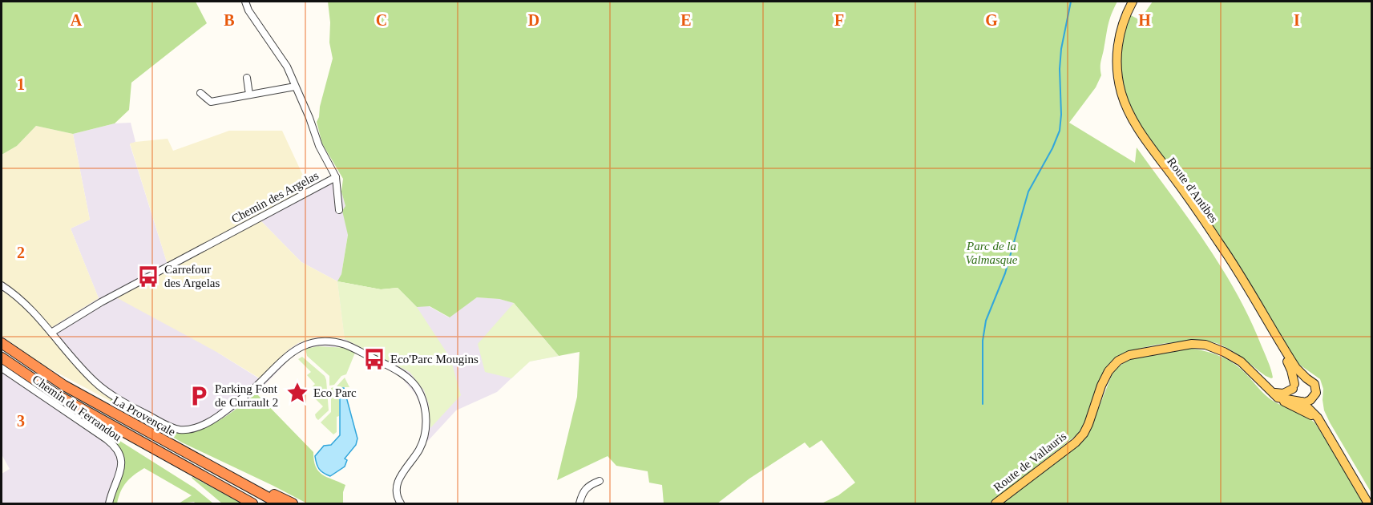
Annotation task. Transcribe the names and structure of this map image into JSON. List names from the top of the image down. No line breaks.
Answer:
{"streets":{"highway":["La Provençale"],"main road":["Route d'Antibes","Route de Vallauris"],"street":["Chemin des Argelas","Chemin du Ferrandou"]},"parks":["Parc de la Valmasque"],"places":{"bus stop":["Carrefour des Argelas","Eco'Parc Mougins"],"place":["Eco Parc"],"parking":["Parking Font de Currault 2"]},"grid":{"columns":["A","B","C","D","E","F","G","H","I"],"rows":["1","2","3"]}}
